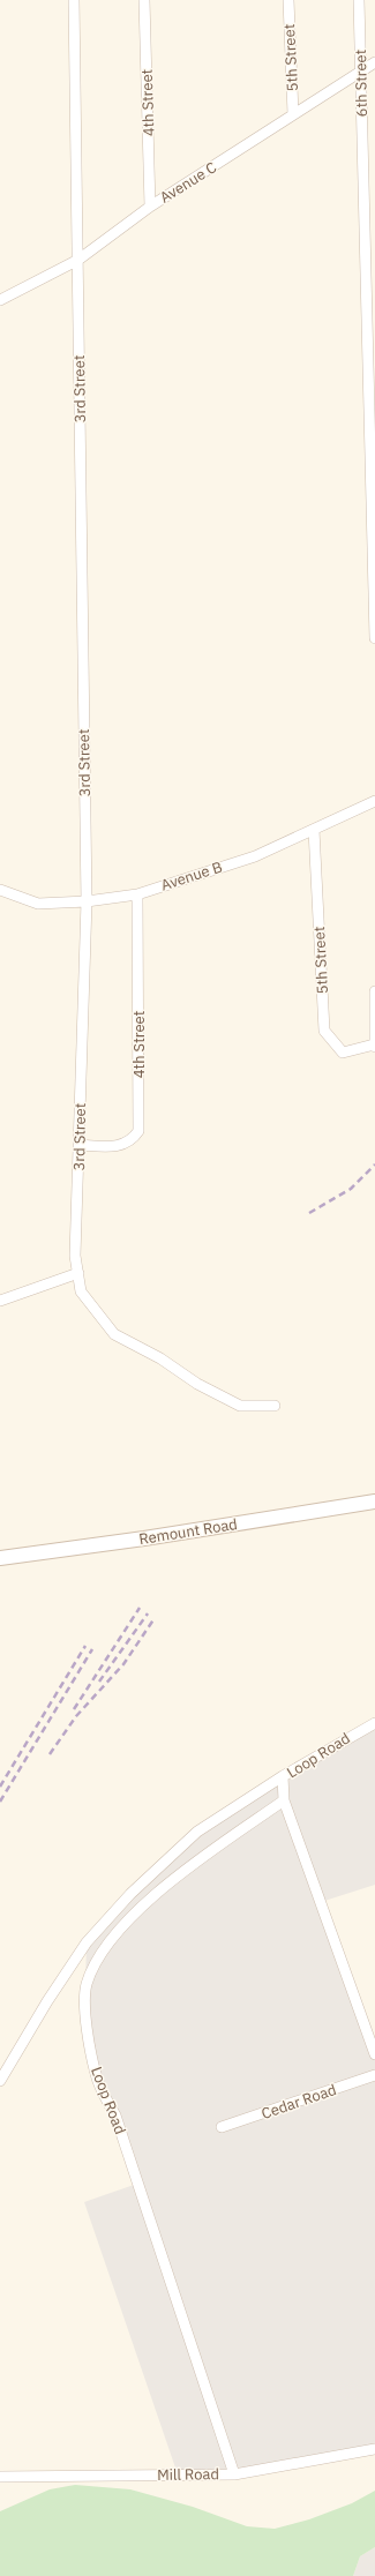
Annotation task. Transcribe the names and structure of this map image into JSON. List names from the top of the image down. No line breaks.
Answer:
{"streets":{"main road":["Remount Road"],"street":["5th Street","6th Street","4th Street","Avenue C","3rd Street","Avenue B","Loop Road","Cedar Road","Mill Road"]},"crossings":[["5th Street","Avenue C"],["5th Street","Avenue B"],["6th Street","Avenue C"],["4th Street","Avenue C"],["4th Street","3rd Street"],["4th Street","Avenue B"],["Avenue C","3rd Street"],["3rd Street","Avenue B"],["Loop Road","Mill Road"]]}
